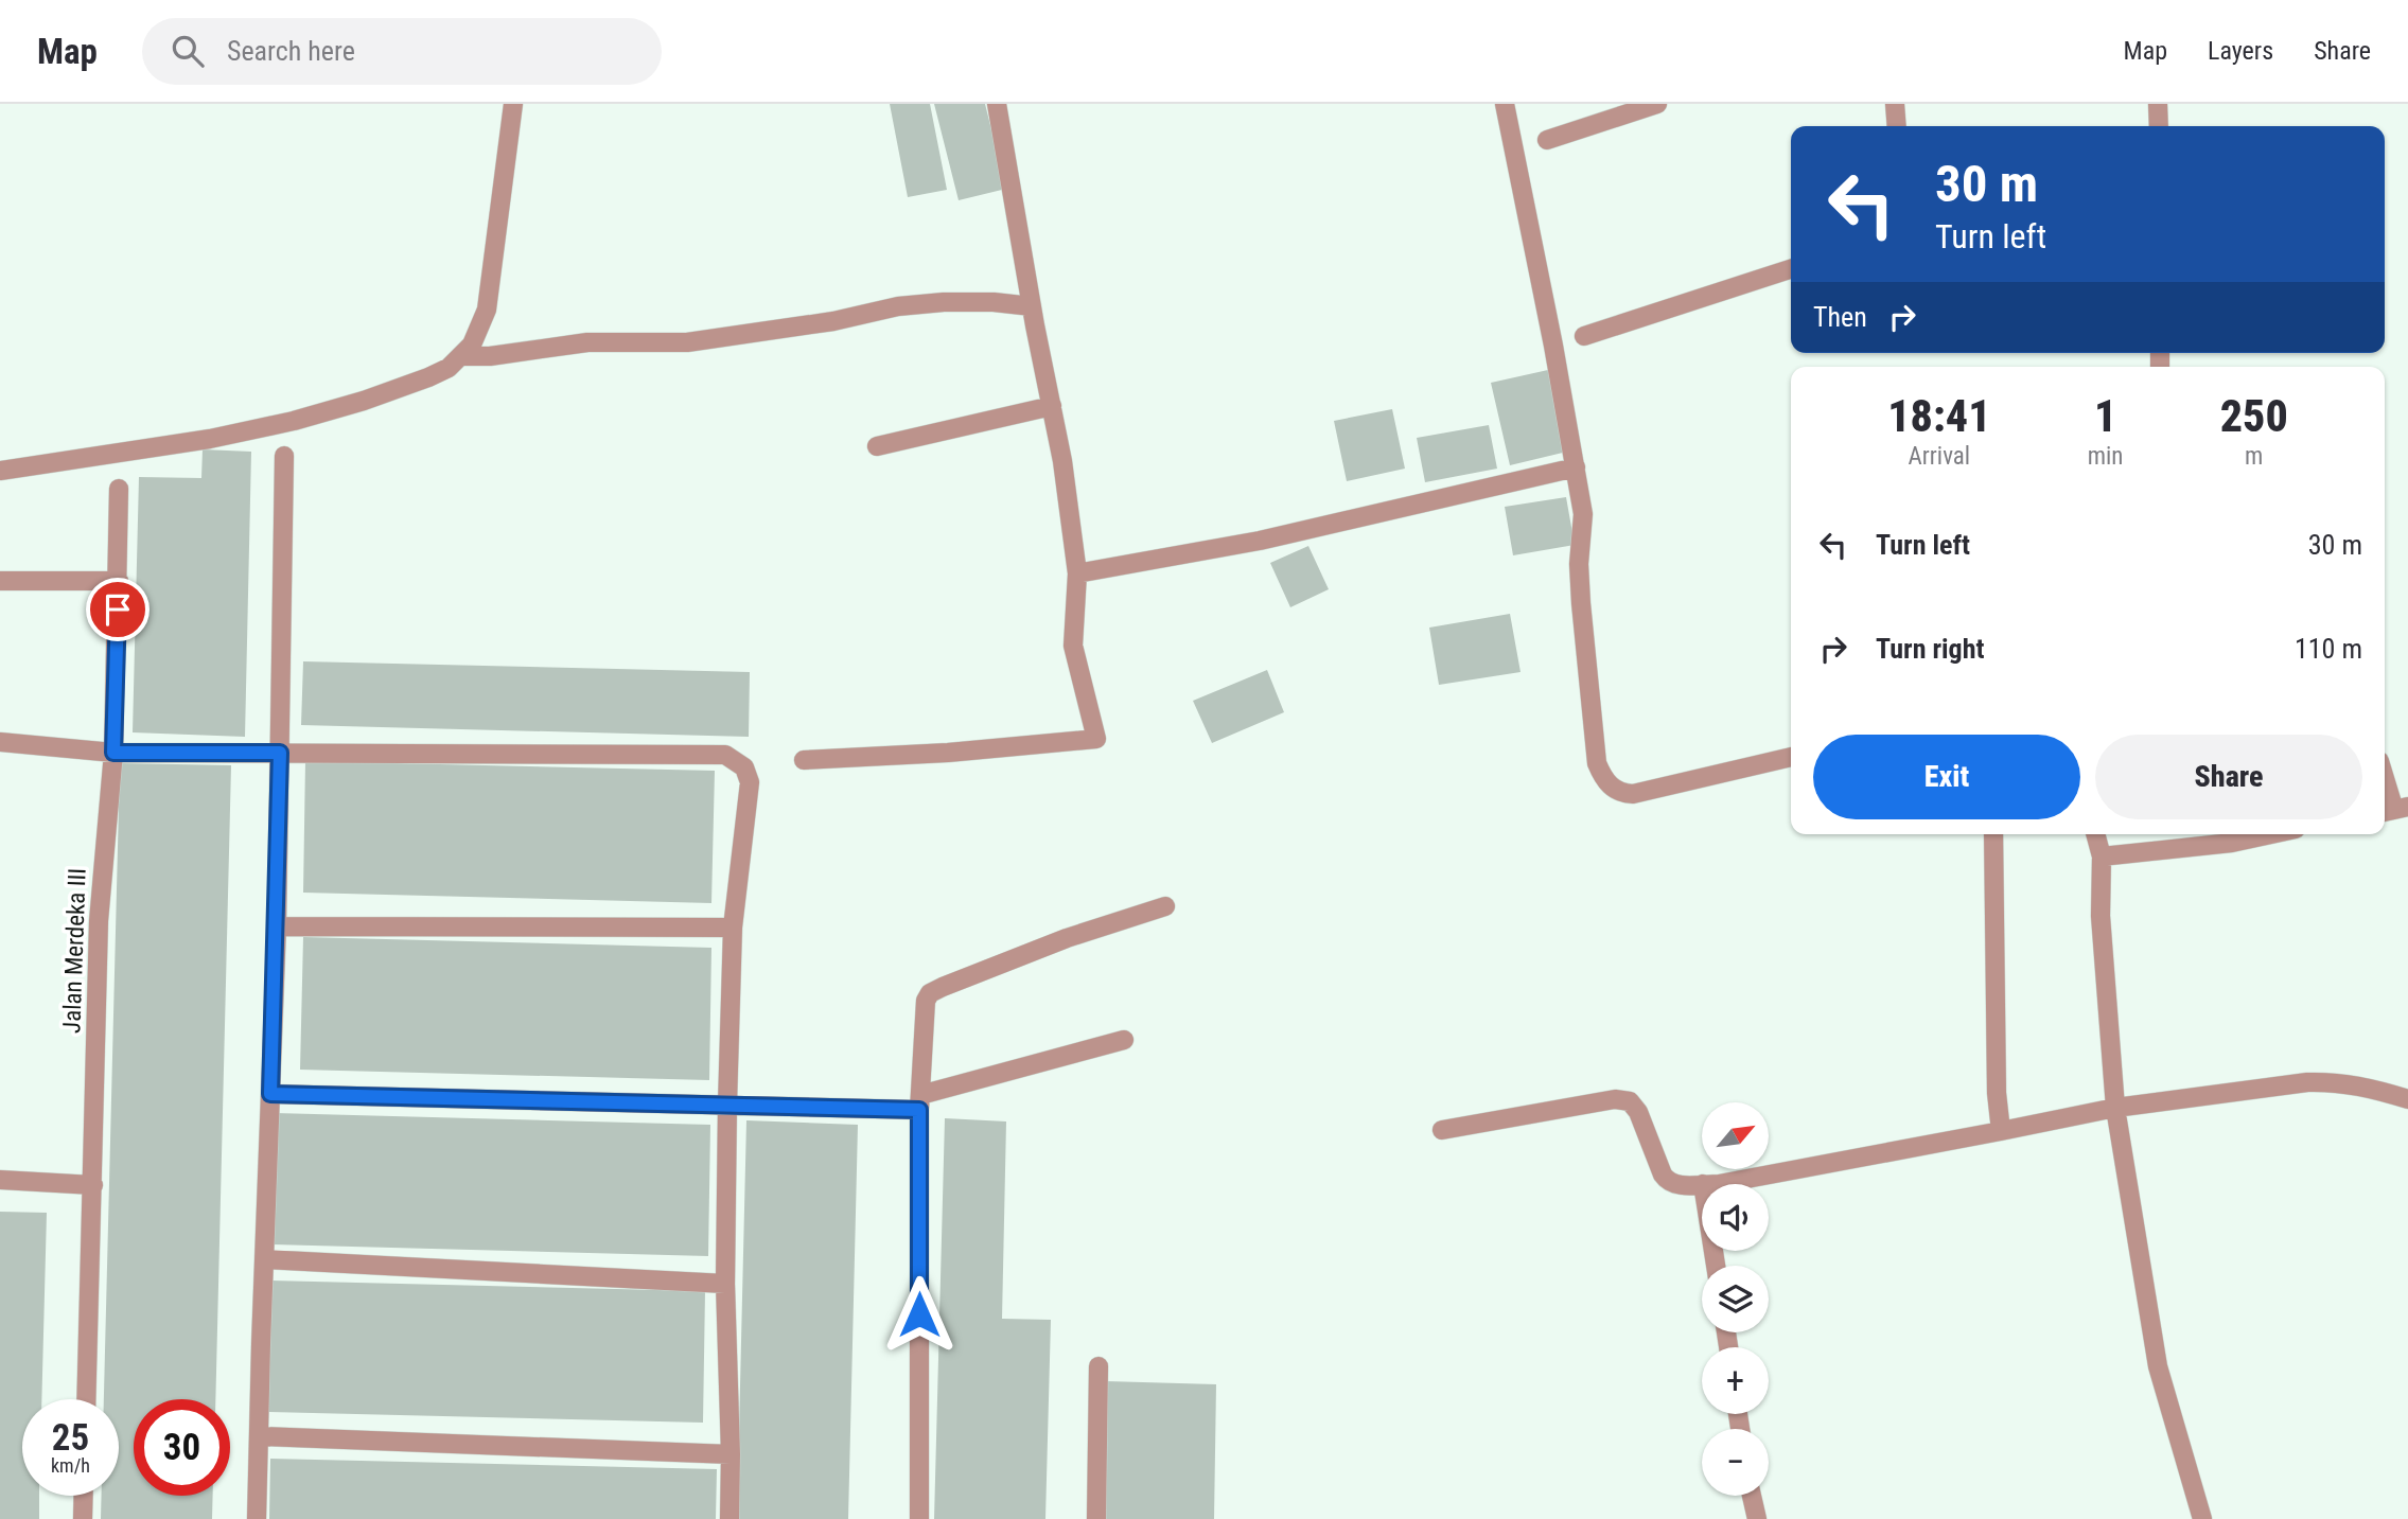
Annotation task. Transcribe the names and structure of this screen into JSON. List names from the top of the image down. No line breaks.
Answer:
{"streets":{"street":["Jalan Merdeka III"]},"north":"top right","page":{"header":"Map","search":"Search here","nav":["Map","Layers","Share"],"turn":["30 m","Turn left"],"then":"Then","eta":["18:41","Arrival","1","min","250","m"],"list":[{"name":"Turn left","value":"30 m"},{"name":"Turn right","value":"110 m"}],"buttons":["Exit","Share"],"map_buttons":["+","−"],"speed":"25 km/h","limit":"30"}}
